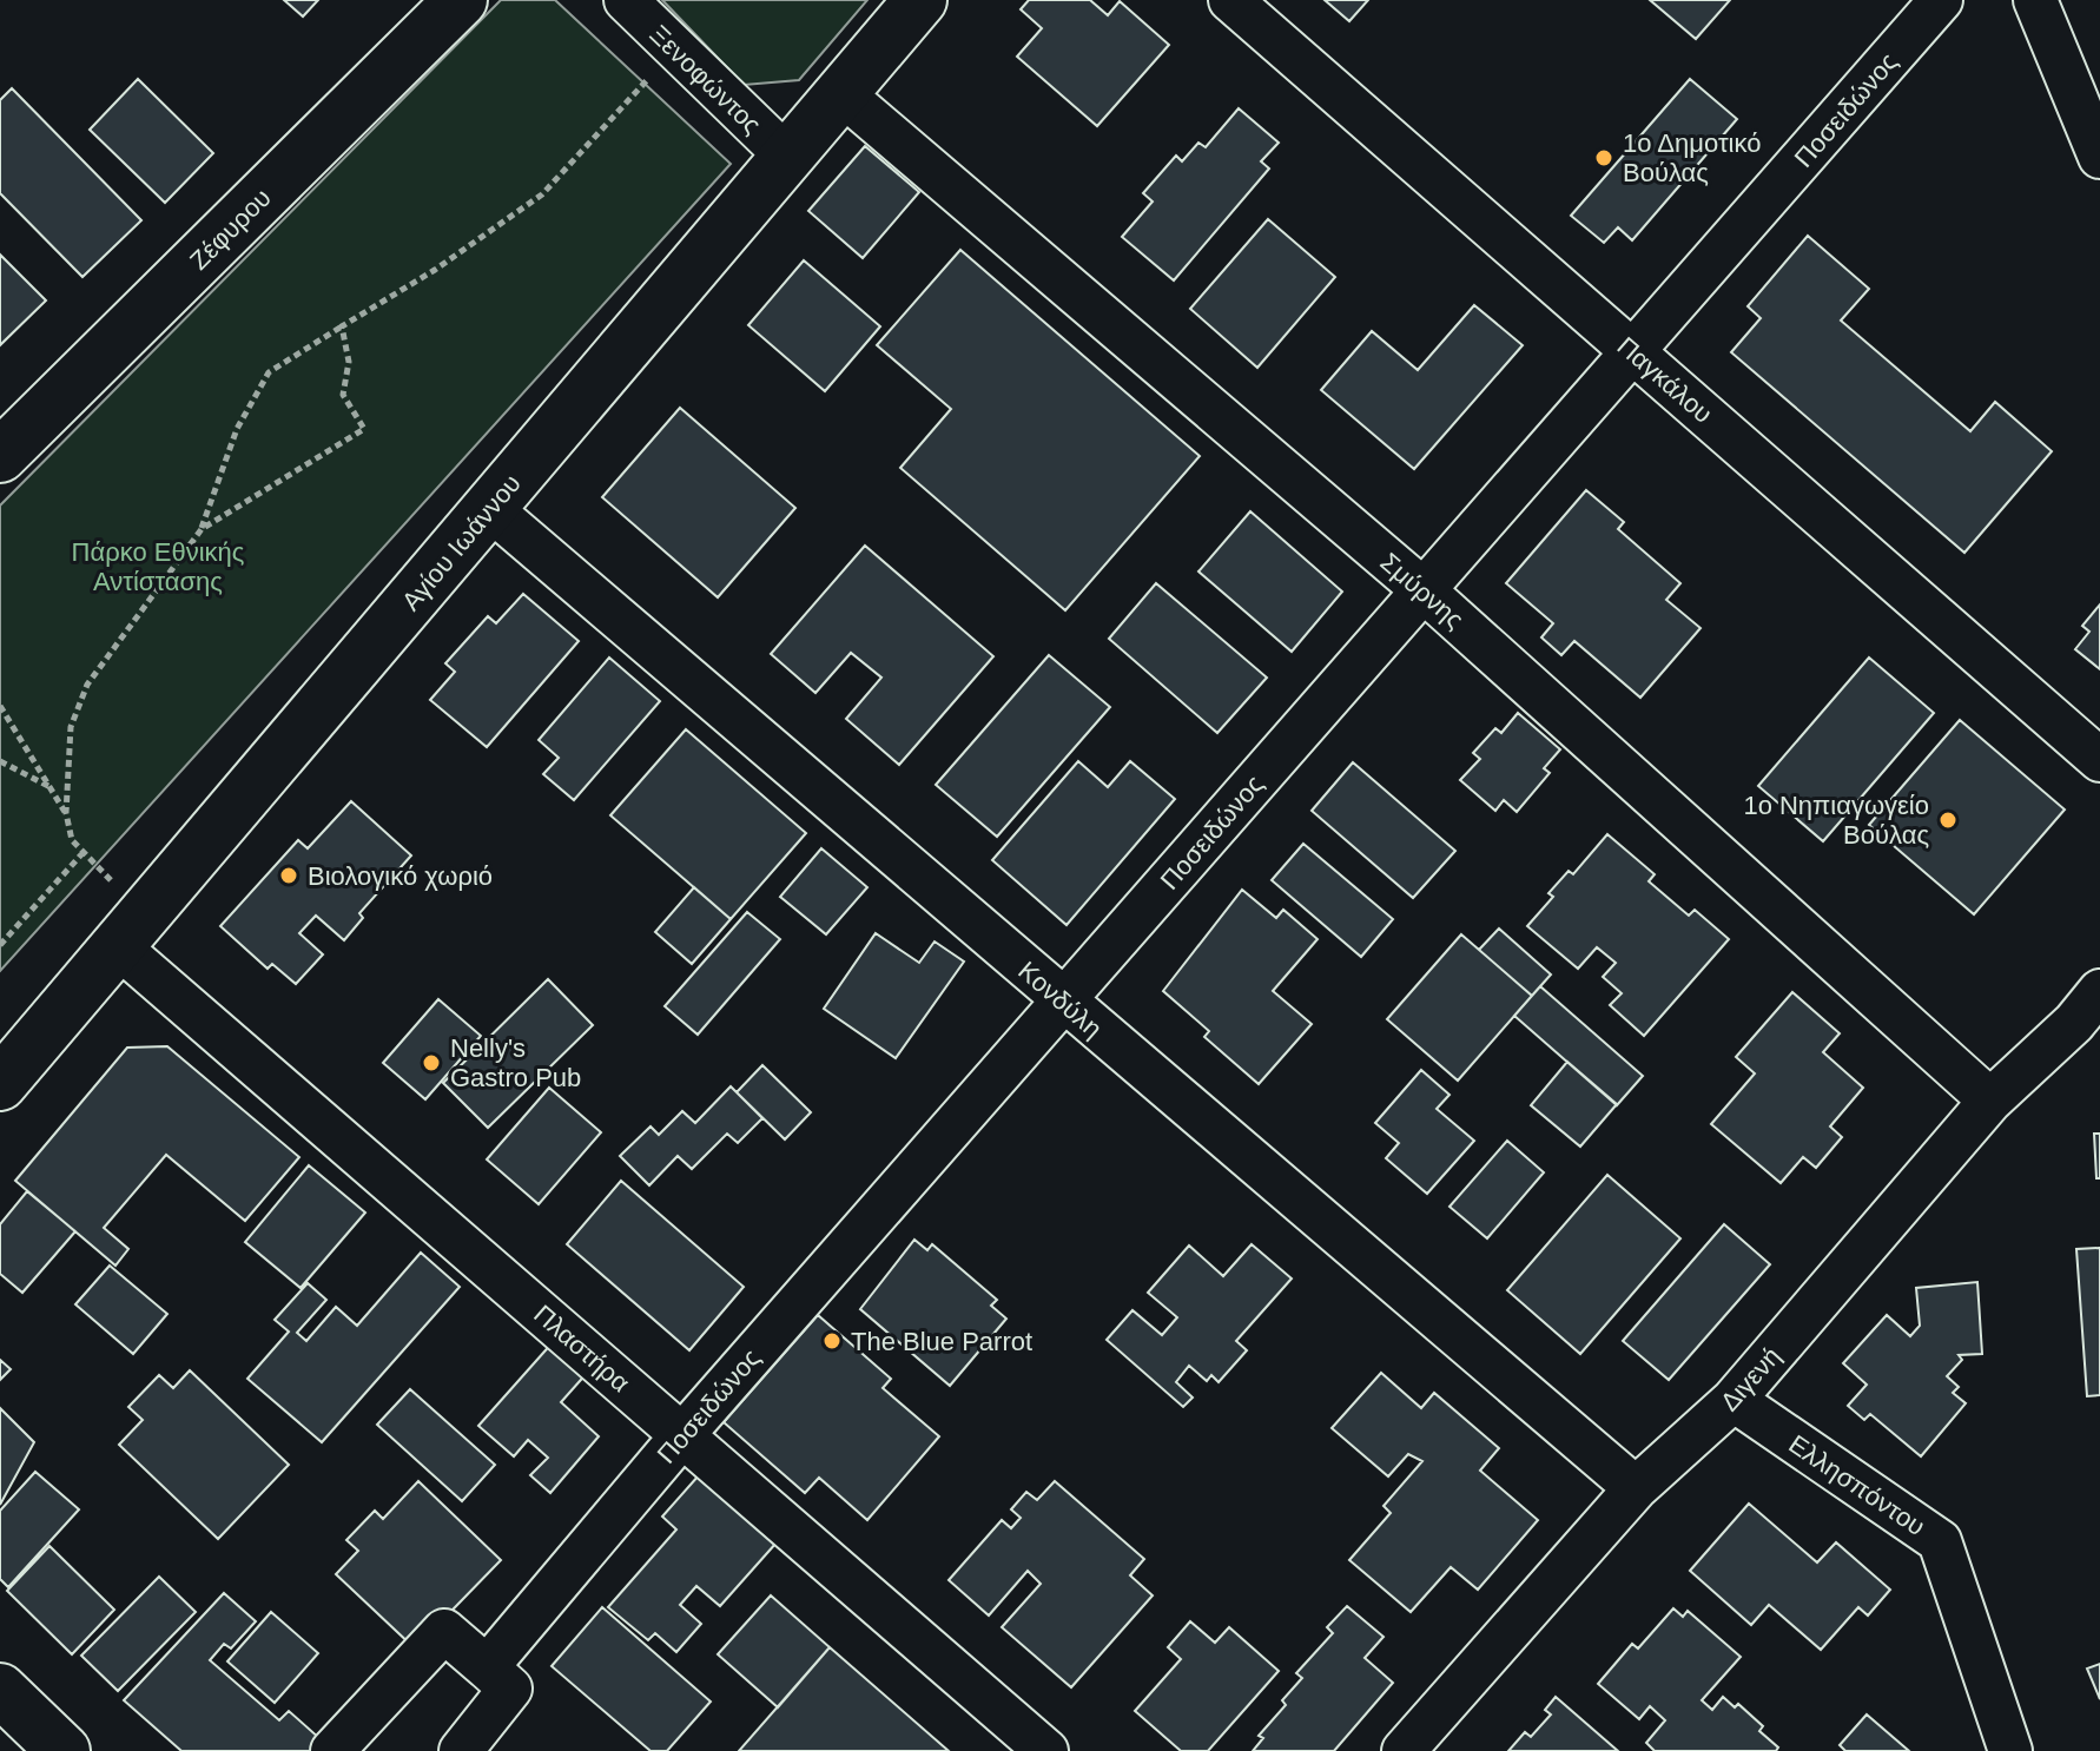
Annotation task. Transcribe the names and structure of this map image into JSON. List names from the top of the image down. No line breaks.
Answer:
{"streets":{"street":["Ξενοφώντος","Ποσειδώνος","Ζέφυρου","Παγκάλου","Αγίου Ιωάννου","Σμύρνης","Κονδύλη","Πλαστήρα","Διγενή","Ελλησπόντου"]},"crossings":[["Ξενοφώντος","Αγίου Ιωάννου"],["Ποσειδώνος","Παγκάλου"],["Ποσειδώνος","Σμύρνης"],["Ποσειδώνος","Κονδύλη"],["Ποσειδώνος","Πλαστήρα"],["Αγίου Ιωάννου","Σμύρνης"],["Αγίου Ιωάννου","Κονδύλη"],["Αγίου Ιωάννου","Πλαστήρα"],["Σμύρνης","Διγενή"],["Κονδύλη","Διγενή"],["Διγενή","Ελλησπόντου"]],"parks":["Πάρκο Εθνικής Αντίστασης"],"places":["1ο Δημοτικό Βούλας","1ο Νηπιαγωγείο Βούλας","Βιολογικό χωριό","Nelly's Gastro Pub","The Blue Parrot"]}
